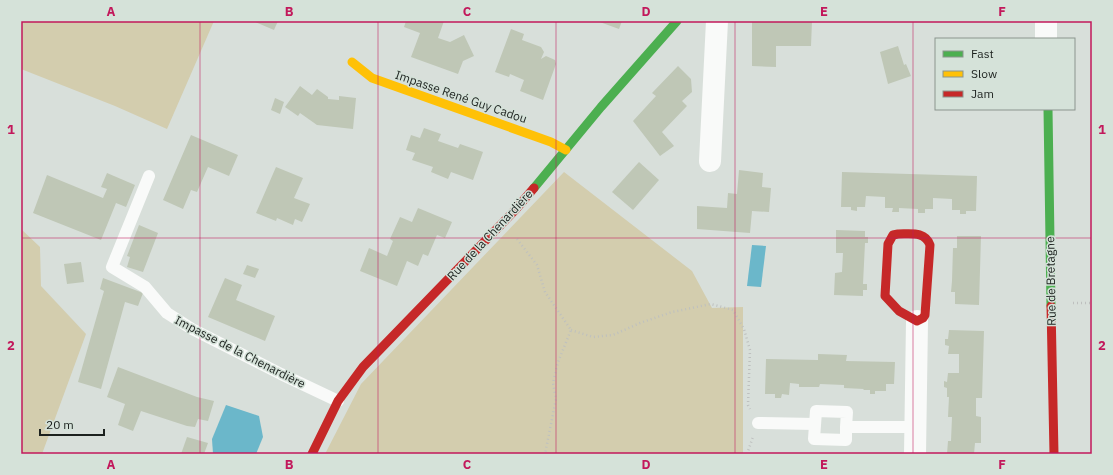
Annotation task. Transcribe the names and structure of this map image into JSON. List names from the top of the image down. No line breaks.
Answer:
{"streets":{"street":["Impasse René Guy Cadou","Rue de la Chenardière","Rue de Bretagne"],"lane":["Impasse de la Chenardière"]},"crossings":[["Impasse René Guy Cadou","Rue de la Chenardière"],["Rue de la Chenardière","Impasse de la Chenardière"]],"legend":["Fast","Slow","Jam"],"scale_bar":"20 m","grid":{"columns":["A","B","C","D","E","F"],"rows":["1","2"]}}
